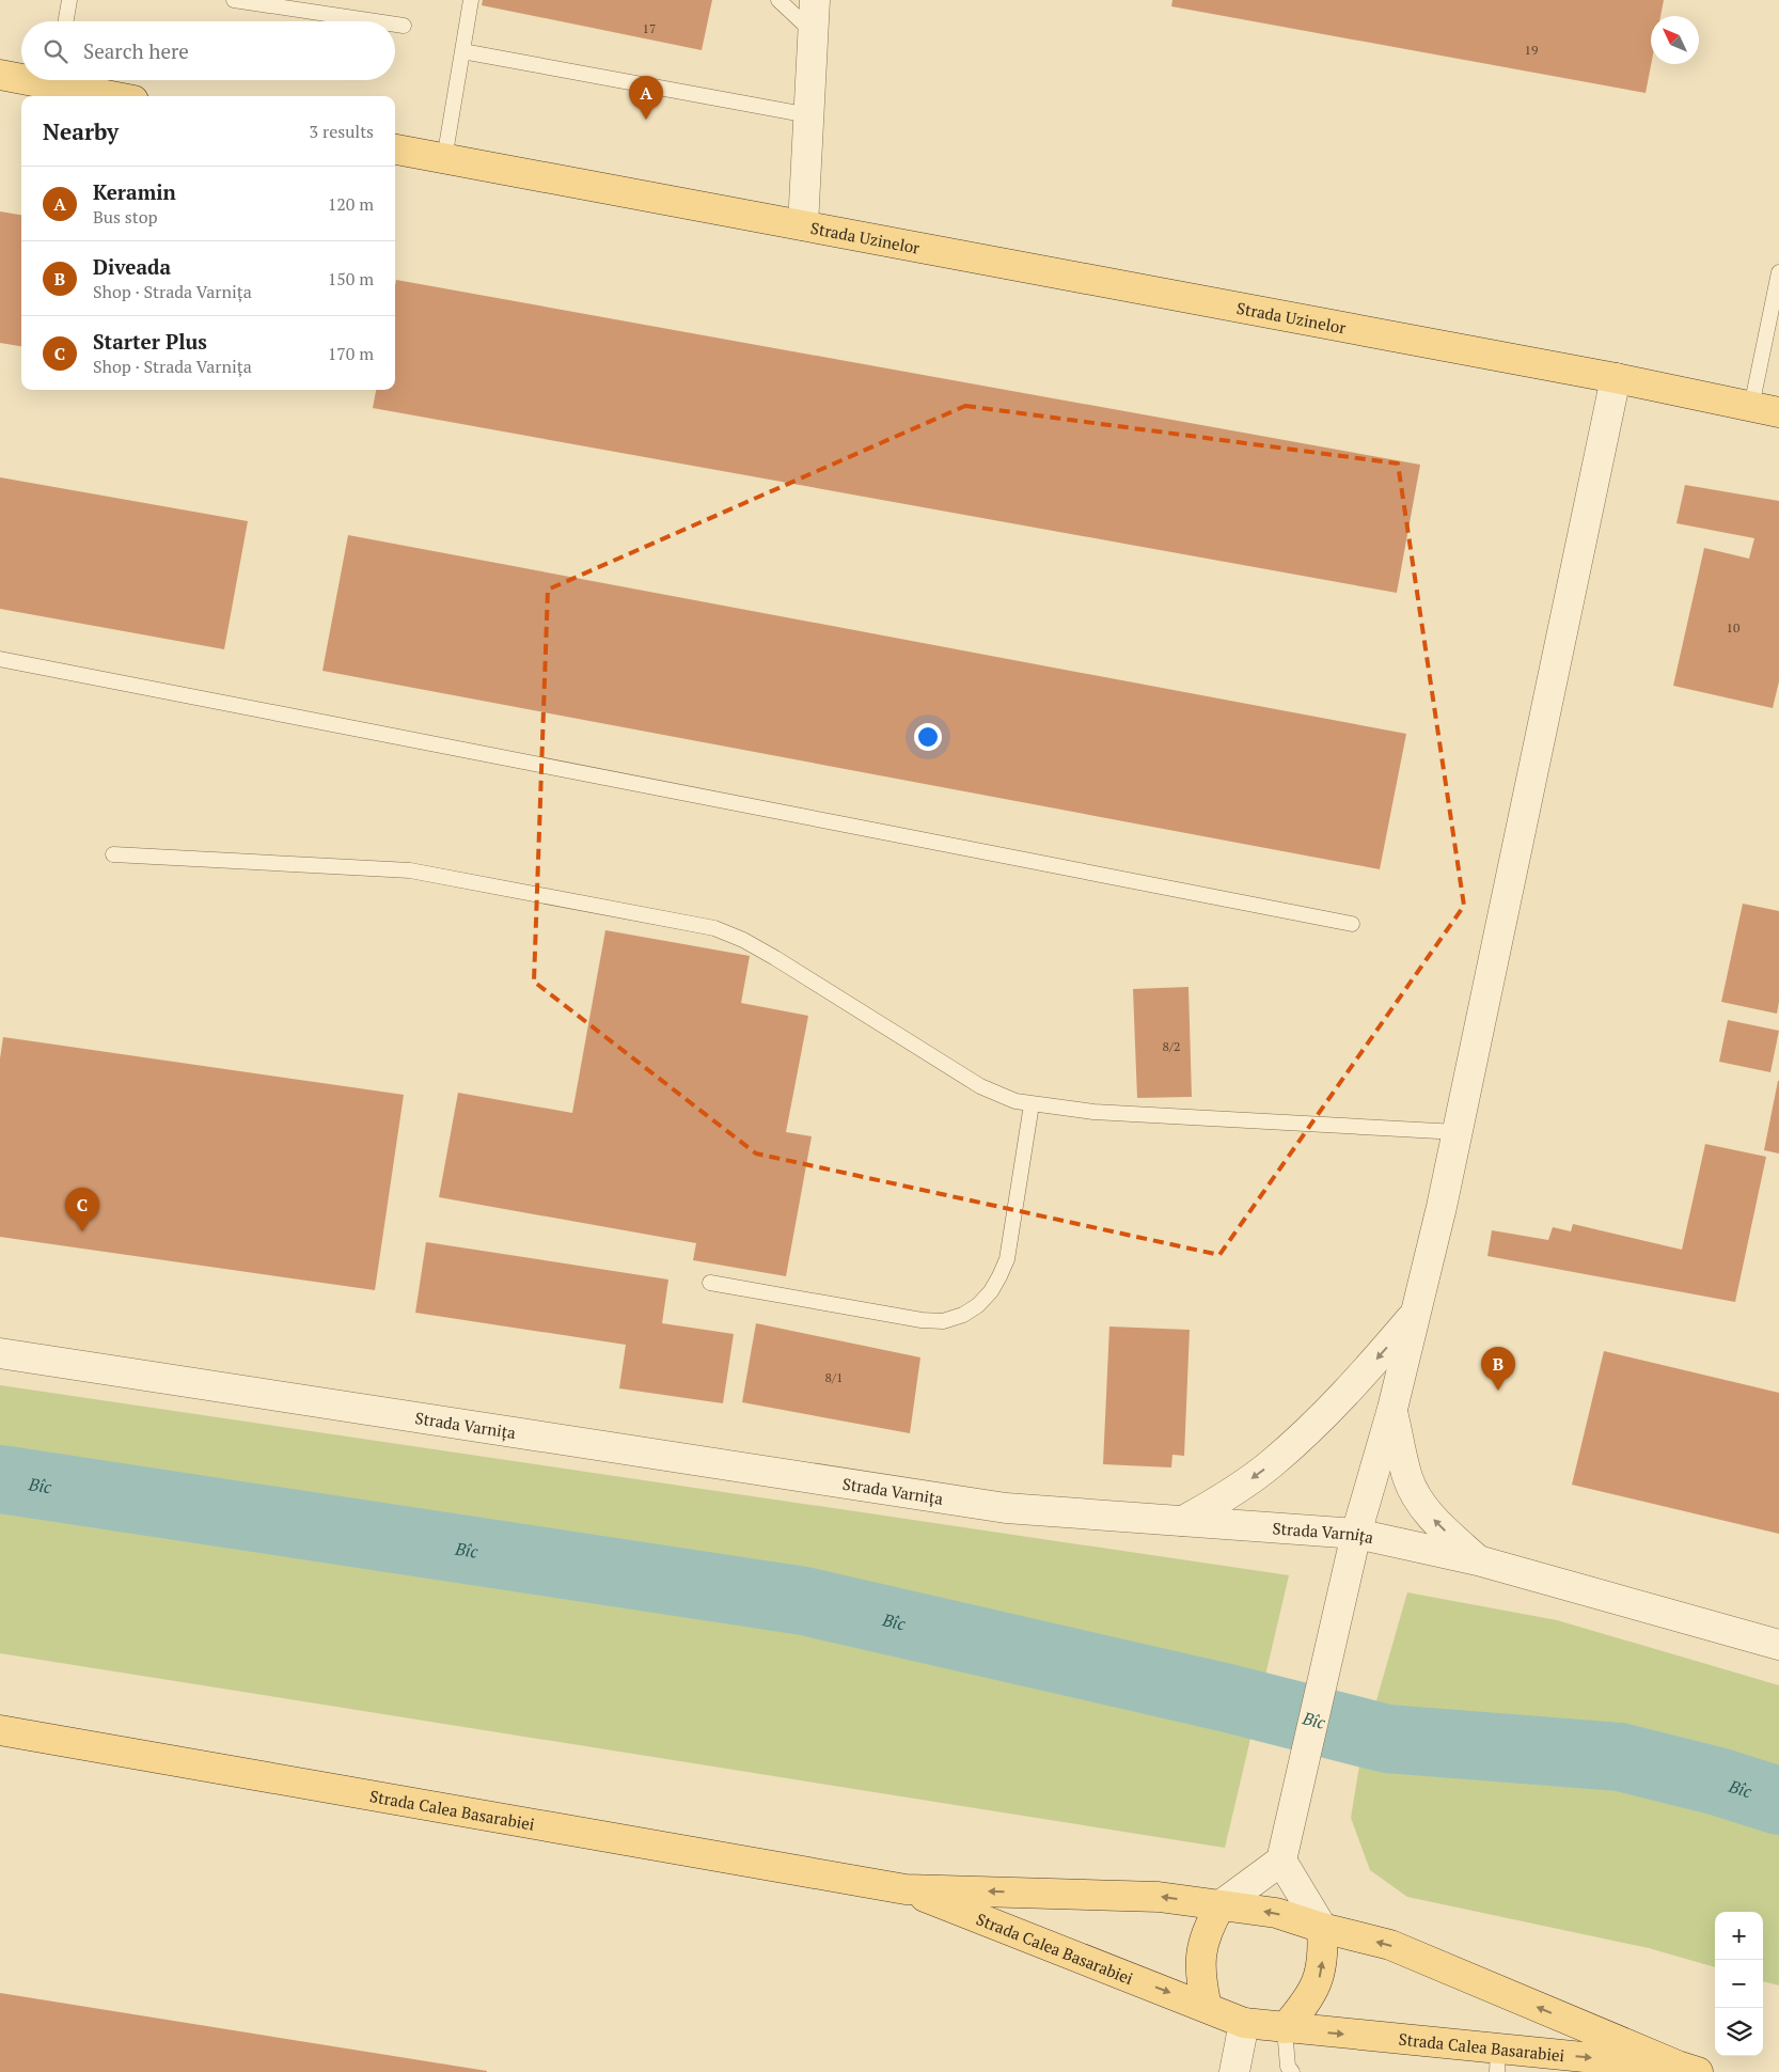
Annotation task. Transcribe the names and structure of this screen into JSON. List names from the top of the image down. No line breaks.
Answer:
{"streets":{"main road":["Strada Uzinelor","Strada Calea Basarabiei"],"street":["Strada Varnița"]},"water":["Bîc"],"house_numbers":["17","19","10","8/2","8/1"],"north":"top left","page":{"search":"Search here","pins":["A","C","B"],"heading":["Nearby","3 results"],"list":[{"mark":"A","name":"Keramin","note":"Bus stop","value":"120 m"},{"mark":"B","name":"Diveada","note":"Shop · Strada Varnița","value":"150 m"},{"mark":"C","name":"Starter Plus","note":"Shop · Strada Varnița","value":"170 m"}],"map_buttons":["+","−"]}}
